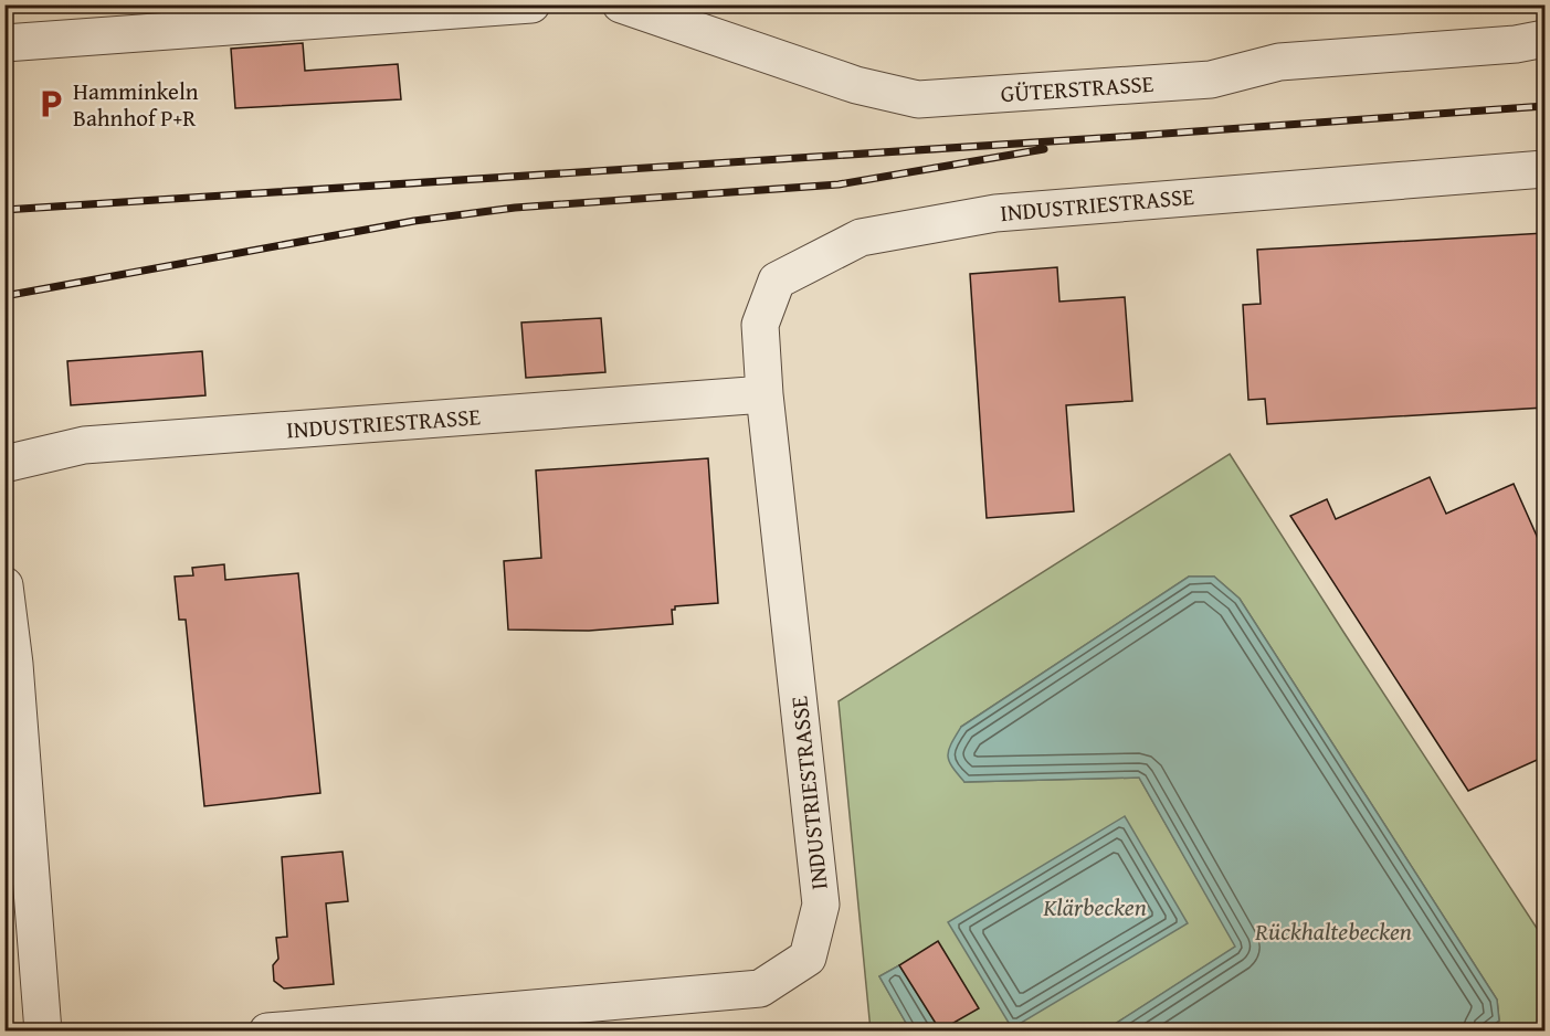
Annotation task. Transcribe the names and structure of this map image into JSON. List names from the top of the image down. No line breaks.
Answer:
{"streets":{"street":["GÜTERSTRASSE","INDUSTRIESTRASSE"]},"water":["Klärbecken","Rückhaltebecken"],"places":{"parking":["Hamminkeln Bahnhof P+R"]}}
